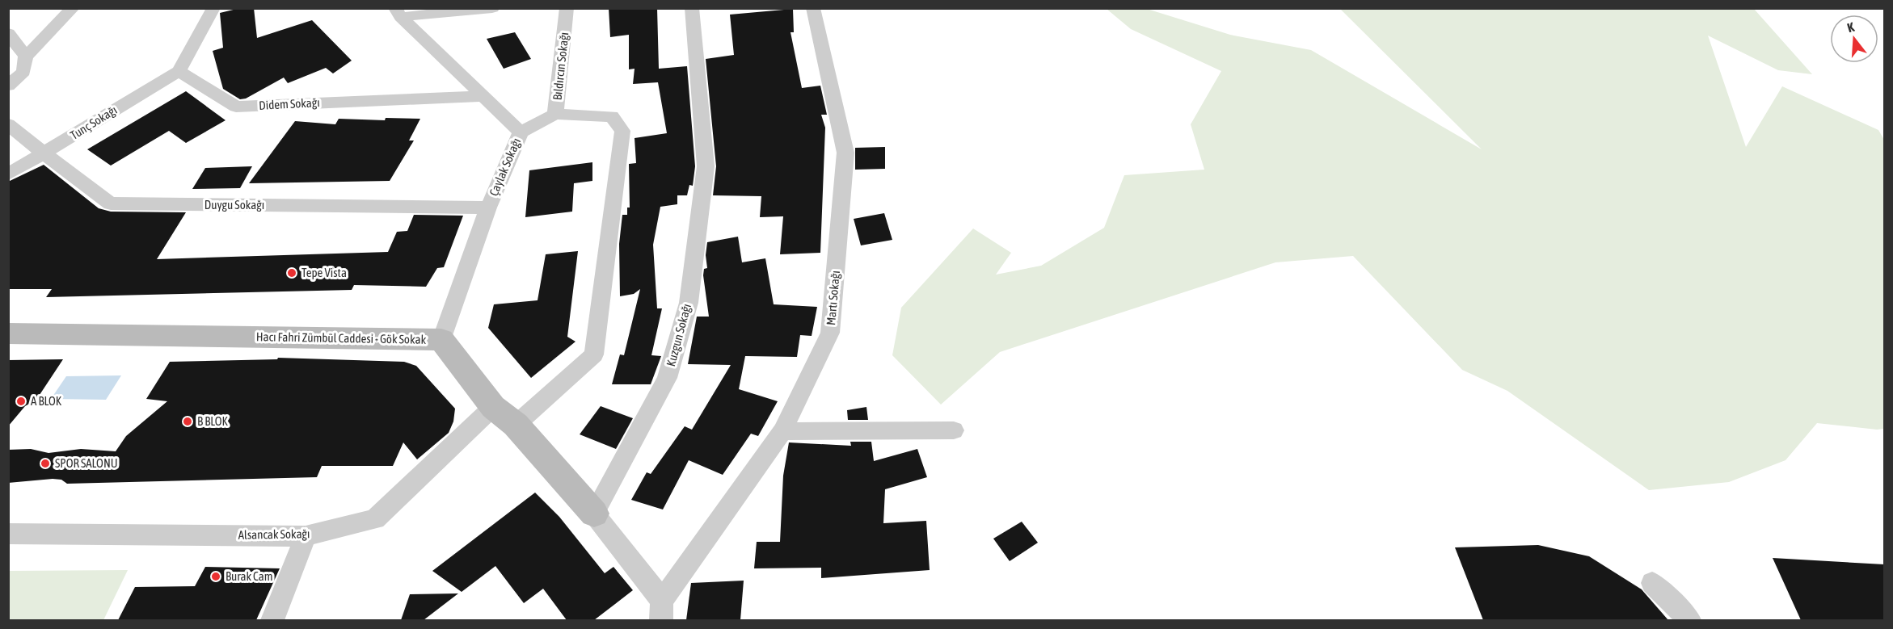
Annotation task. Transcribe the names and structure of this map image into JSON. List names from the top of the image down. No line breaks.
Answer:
{"streets":{"street":["Bıldırcın Sokağı","Didem Sokağı","Tunç Sokağı","Çaylak Sokağı","Duygu Sokağı","Martı Sokağı","Kuzgun Sokağı","Hacı Fahri Zümbül Caddesi - Gök Sokak","Alsancak Sokağı"]},"crossings":[["Bıldırcın Sokağı","Çaylak Sokağı"],["Didem Sokağı","Tunç Sokağı"],["Didem Sokağı","Çaylak Sokağı"],["Tunç Sokağı","Duygu Sokağı"],["Çaylak Sokağı","Duygu Sokağı"],["Çaylak Sokağı","Hacı Fahri Zümbül Caddesi - Gök Sokak"],["Kuzgun Sokağı","Hacı Fahri Zümbül Caddesi - Gök Sokak"],["Hacı Fahri Zümbül Caddesi - Gök Sokak","Alsancak Sokağı"]],"places":["Tepe Vista","A BLOK","B BLOK","SPOR SALONU","Burak Cam"],"north":"top"}
